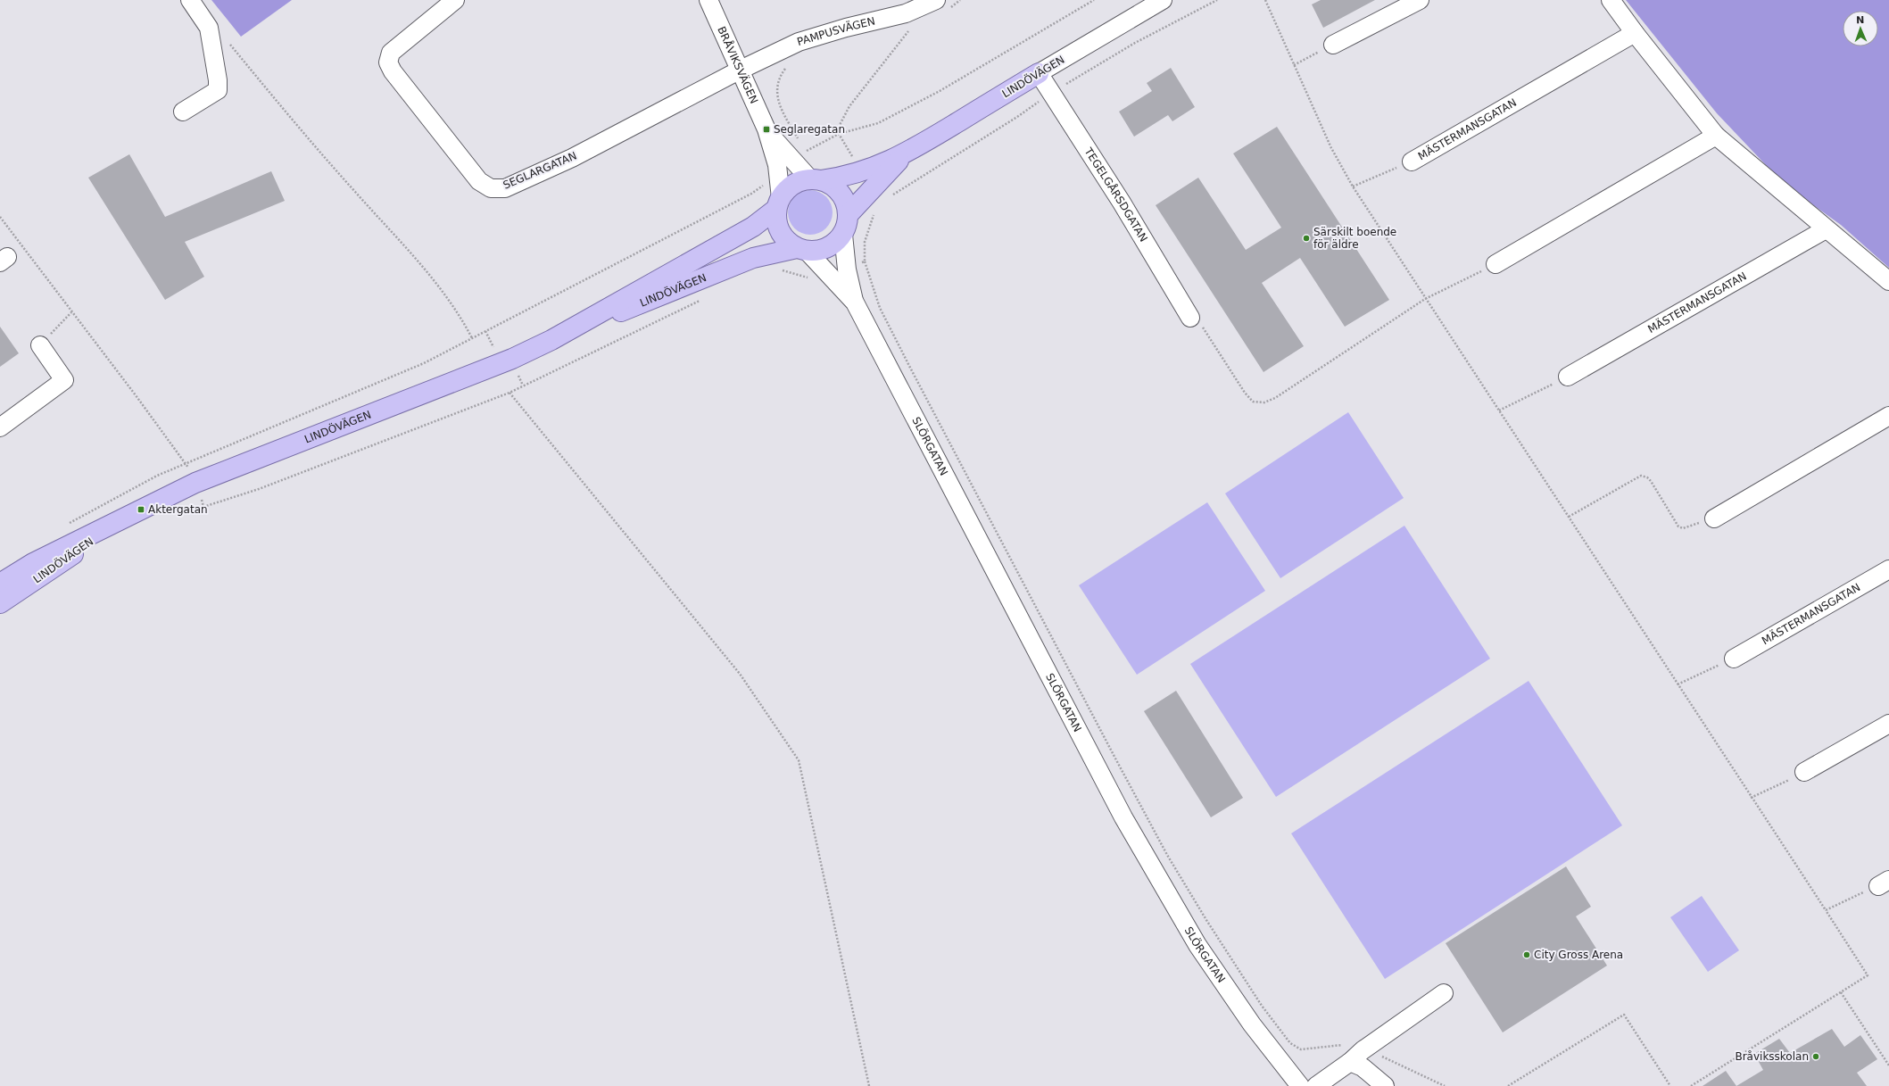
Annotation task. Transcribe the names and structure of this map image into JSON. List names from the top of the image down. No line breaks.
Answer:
{"streets":{"main road":["LINDÖVÄGEN"],"street":["PAMPUSVÄGEN","BRÅVIKSVÄGEN","MÄSTERMANSGATAN","SEGLARGATAN","TEGELGÅRSDGATAN","SLÖRGATAN"]},"crossings":[["PAMPUSVÄGEN","BRÅVIKSVÄGEN"],["PAMPUSVÄGEN","SEGLARGATAN"],["BRÅVIKSVÄGEN","LINDÖVÄGEN"],["BRÅVIKSVÄGEN","SEGLARGATAN"],["BRÅVIKSVÄGEN","SLÖRGATAN"],["LINDÖVÄGEN","TEGELGÅRSDGATAN"],["LINDÖVÄGEN","SLÖRGATAN"]],"places":{"transit":["Seglaregatan","Aktergatan"],"other":["Särskilt boende för äldre","City Gross Arena","Bråviksskolan"]},"north":"top"}
